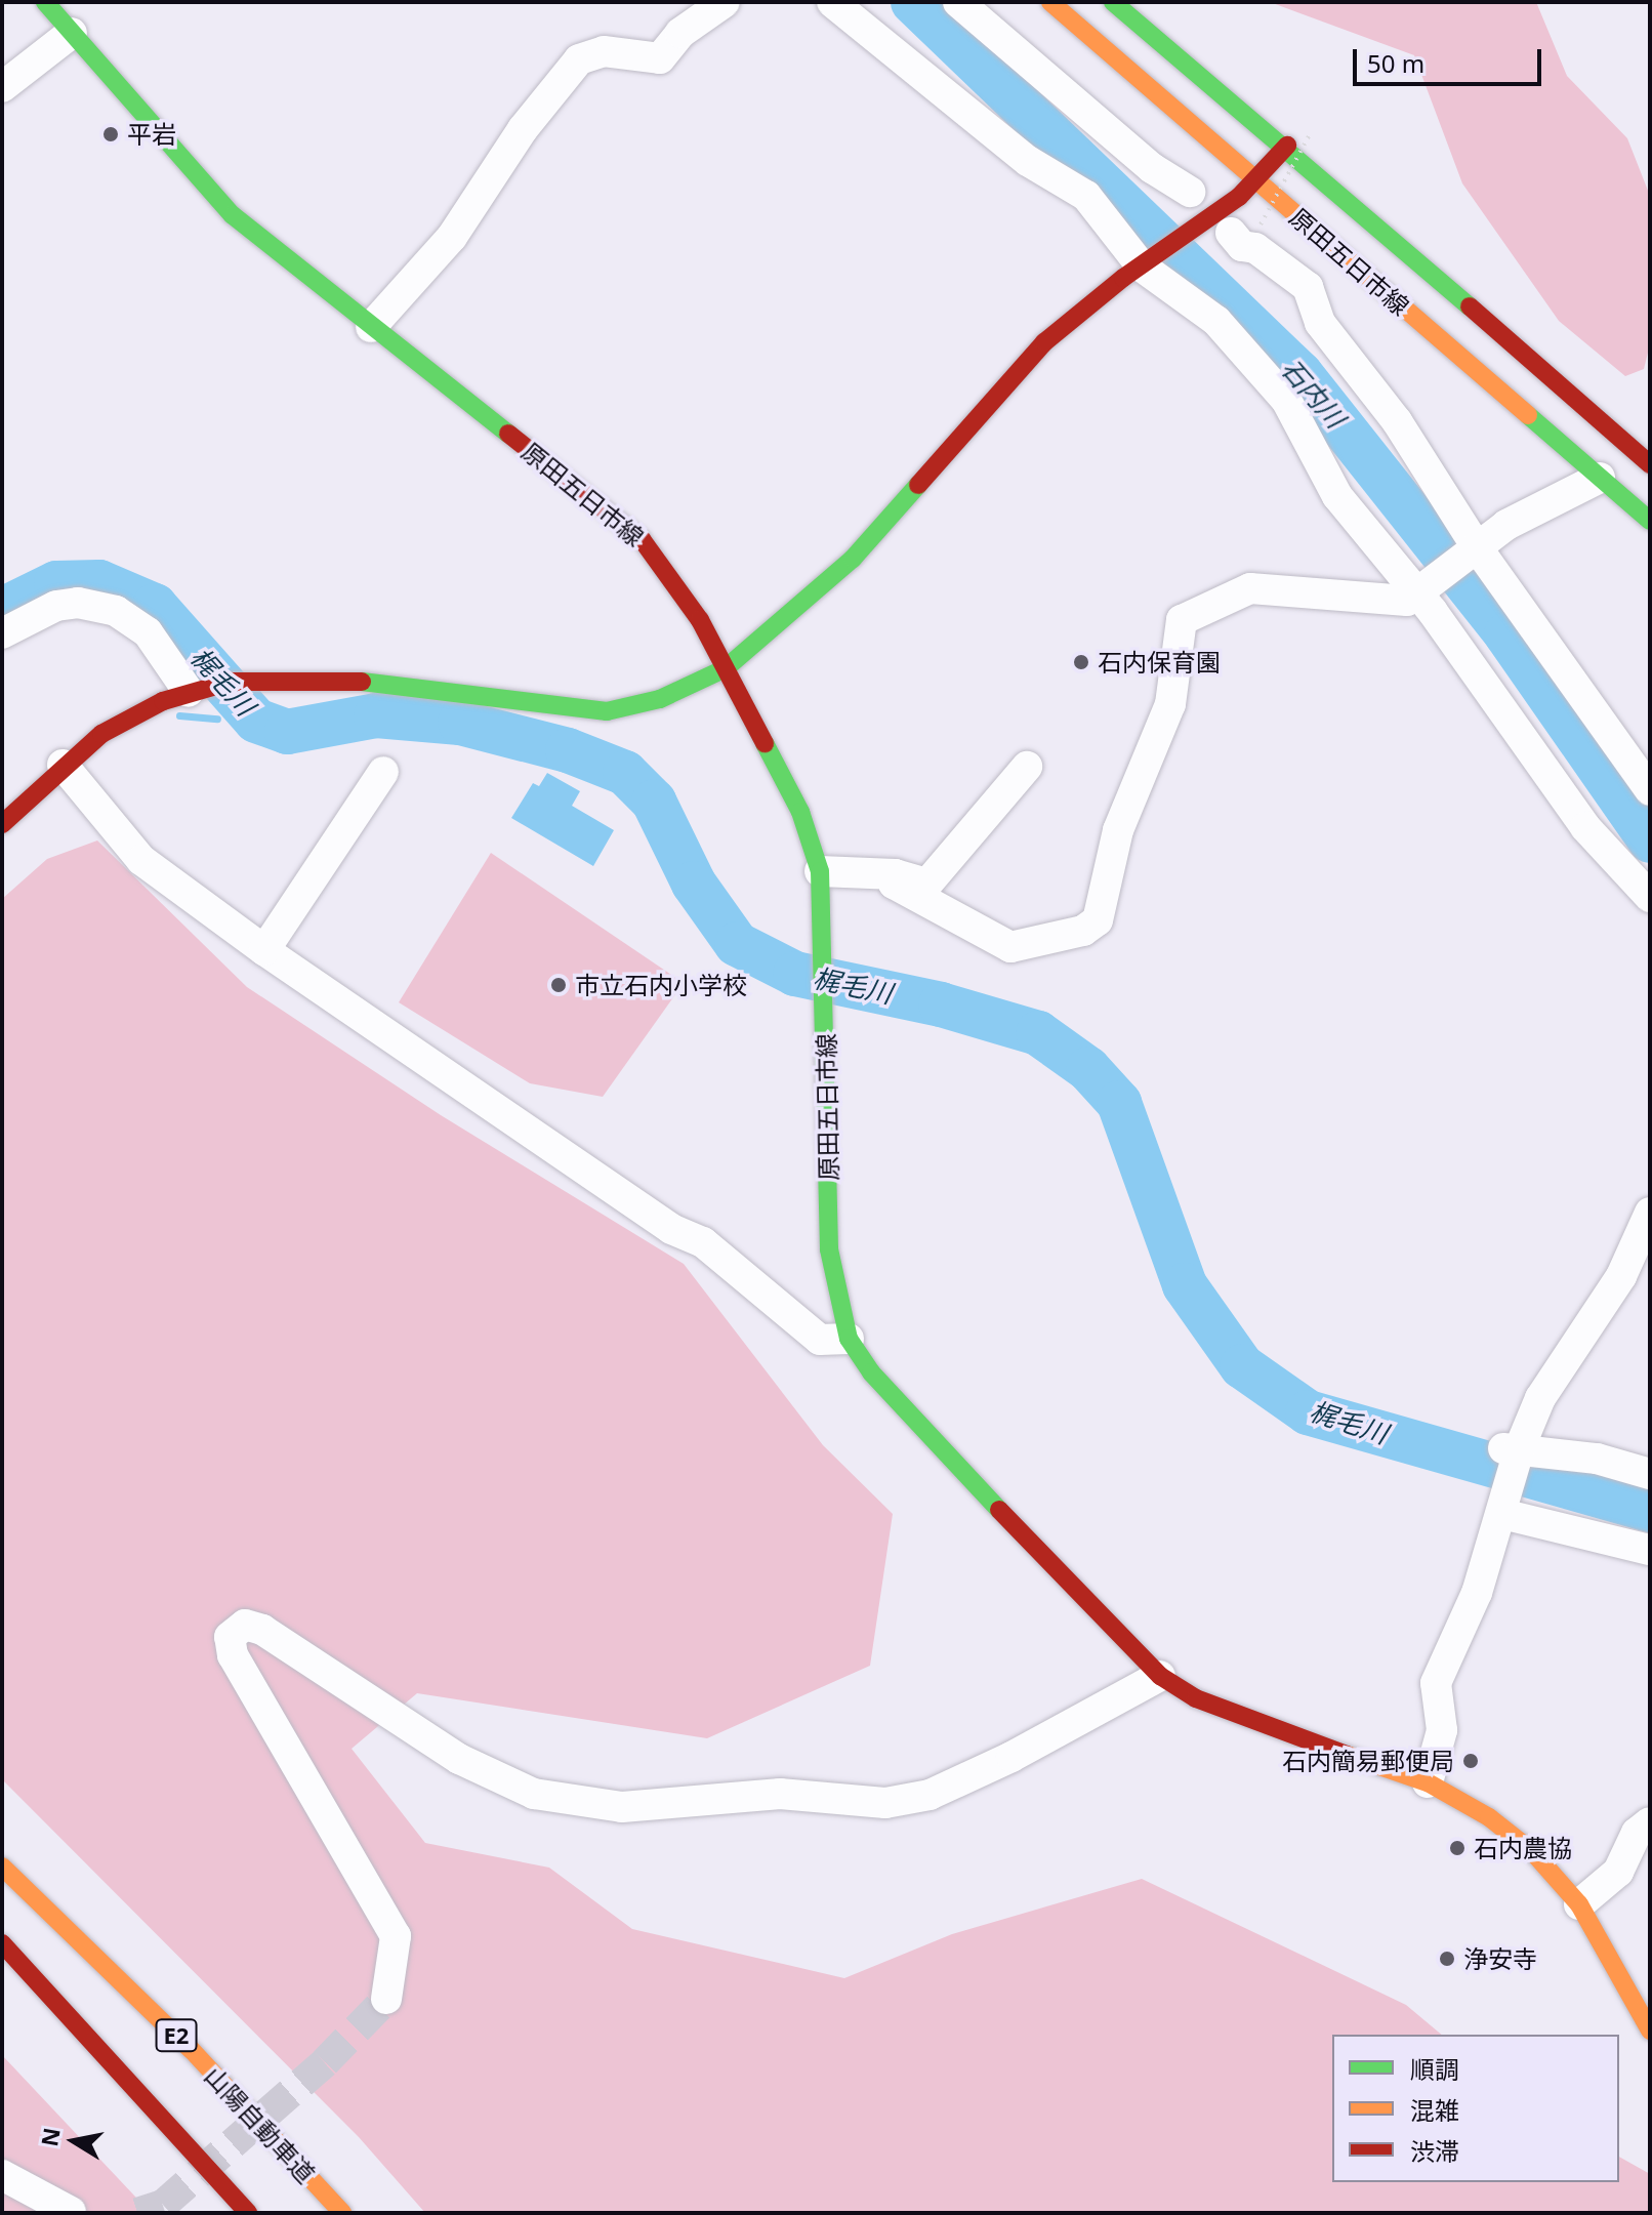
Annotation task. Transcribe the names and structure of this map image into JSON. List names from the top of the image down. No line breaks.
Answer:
{"streets":{"main road":["原田五日市線","E2","山陽自動車道"]},"water":["石内川","梶毛川"],"places":["平岩","石内保育園","市立石内小学校","石内簡易郵便局","石内農協","浄安寺"],"legend":["順調","混雑","渋滞"],"scale_bar":"50 m","north":"left"}
